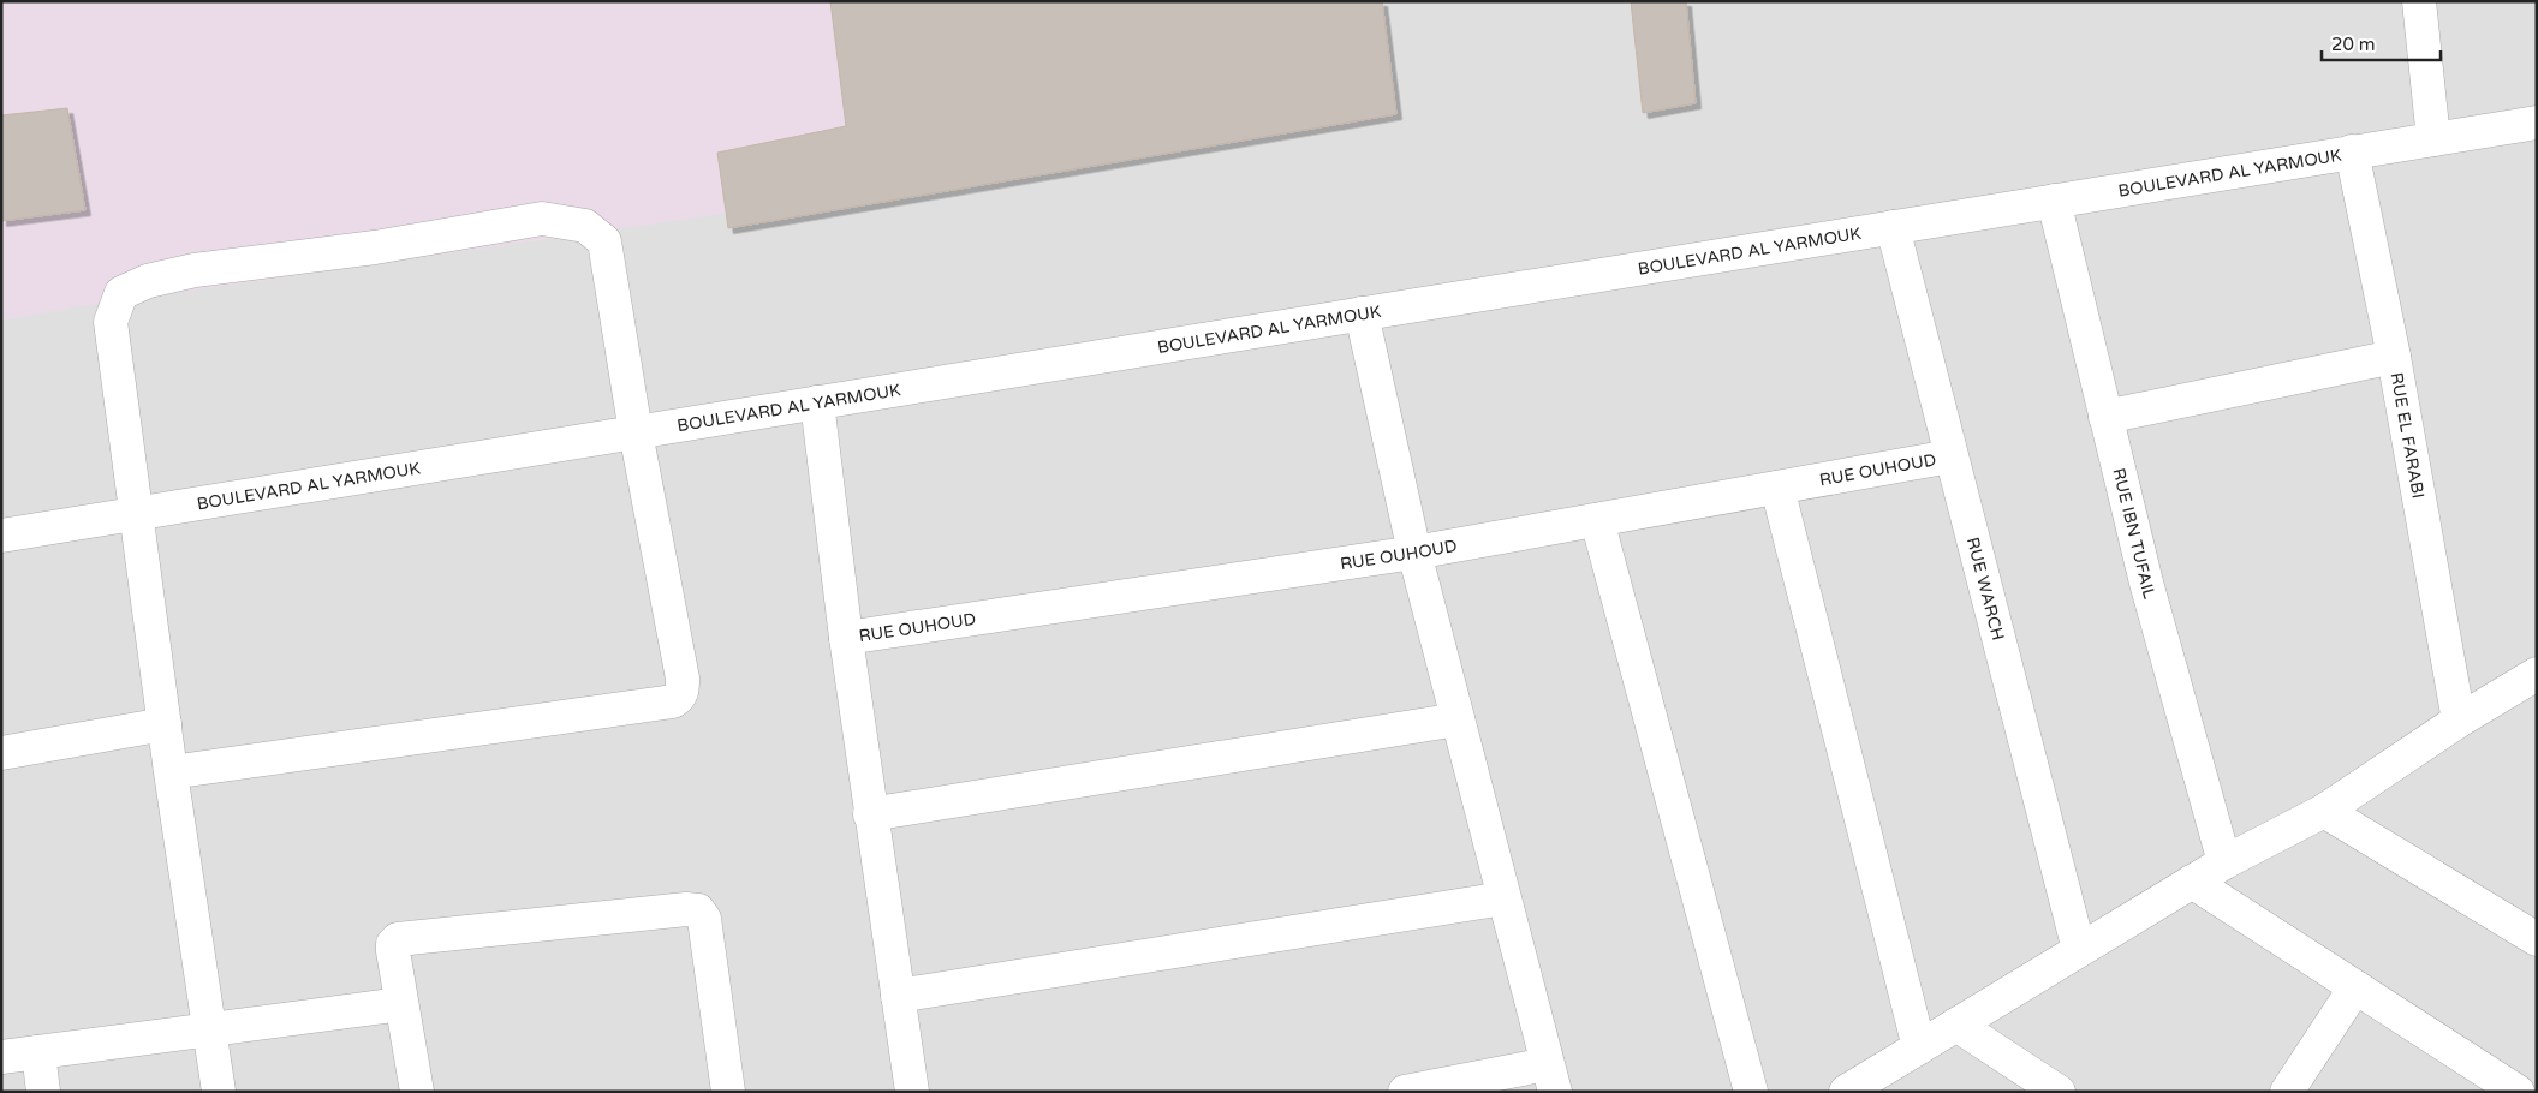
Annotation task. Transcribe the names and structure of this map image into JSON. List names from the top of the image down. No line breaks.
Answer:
{"streets":{"street":["BOULEVARD AL YARMOUK","RUE EL FARABI","RUE OUHOUD","RUE IBN TUFAIL","RUE WARCH"]},"crossings":[["BOULEVARD AL YARMOUK","RUE EL FARABI"],["BOULEVARD AL YARMOUK","RUE IBN TUFAIL"],["BOULEVARD AL YARMOUK","RUE WARCH"],["RUE OUHOUD","RUE WARCH"]],"scale_bar":"20 m"}
